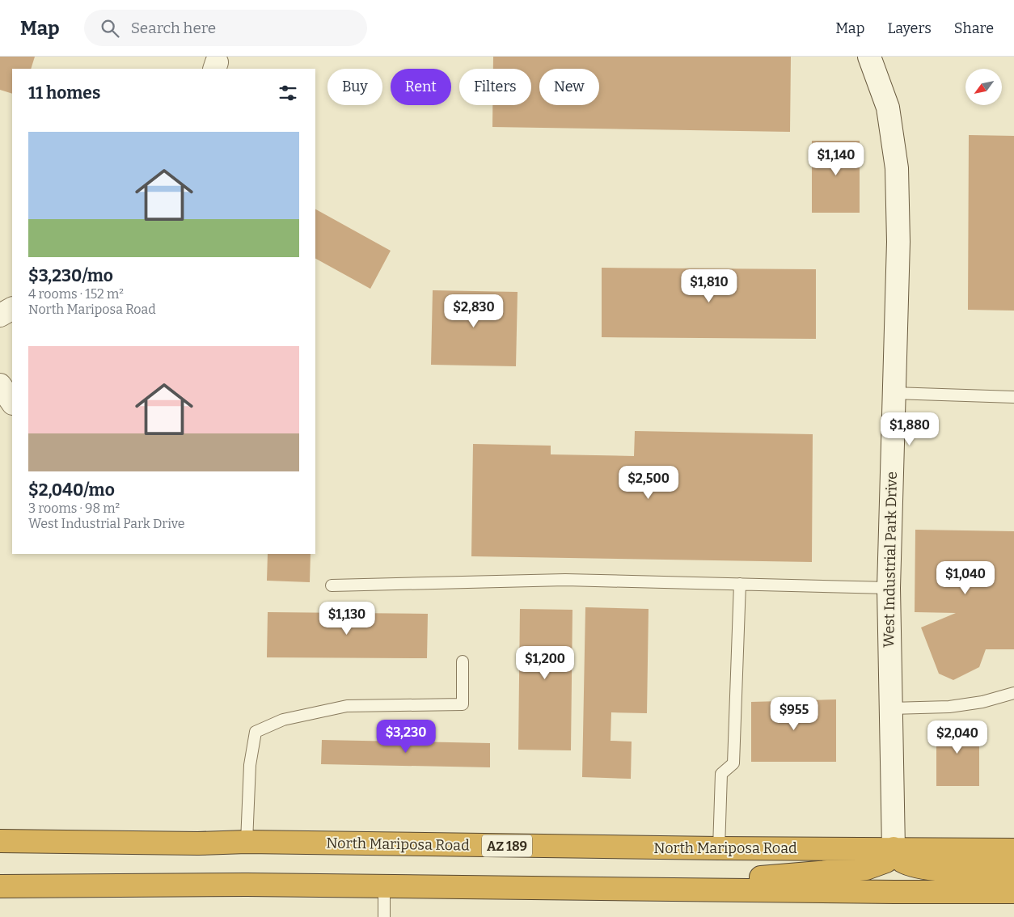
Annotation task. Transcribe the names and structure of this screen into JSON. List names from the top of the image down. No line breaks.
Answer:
{"streets":{"highway":["North Mariposa Road","AZ 189"],"street":["West Industrial Park Drive"]},"crossings":[["West Industrial Park Drive","North Mariposa Road"]],"north":"bottom left","page":{"header":"Map","search":"Search here","nav":["Map","Layers","Share"],"chip":["Buy","Rent","Filters","New"],"heading":"11 homes","list":[{"name":"$3,230/mo","note":"4 rooms · 152 m² · North Mariposa Road"},{"name":"$2,040/mo","note":"3 rooms · 98 m² · West Industrial Park Drive"}],"price":["$1,140","$1,810","$2,830","$1,880","$2,500","$1,040","$1,130","$1,200","$955","$3,230","$2,040"]}}
